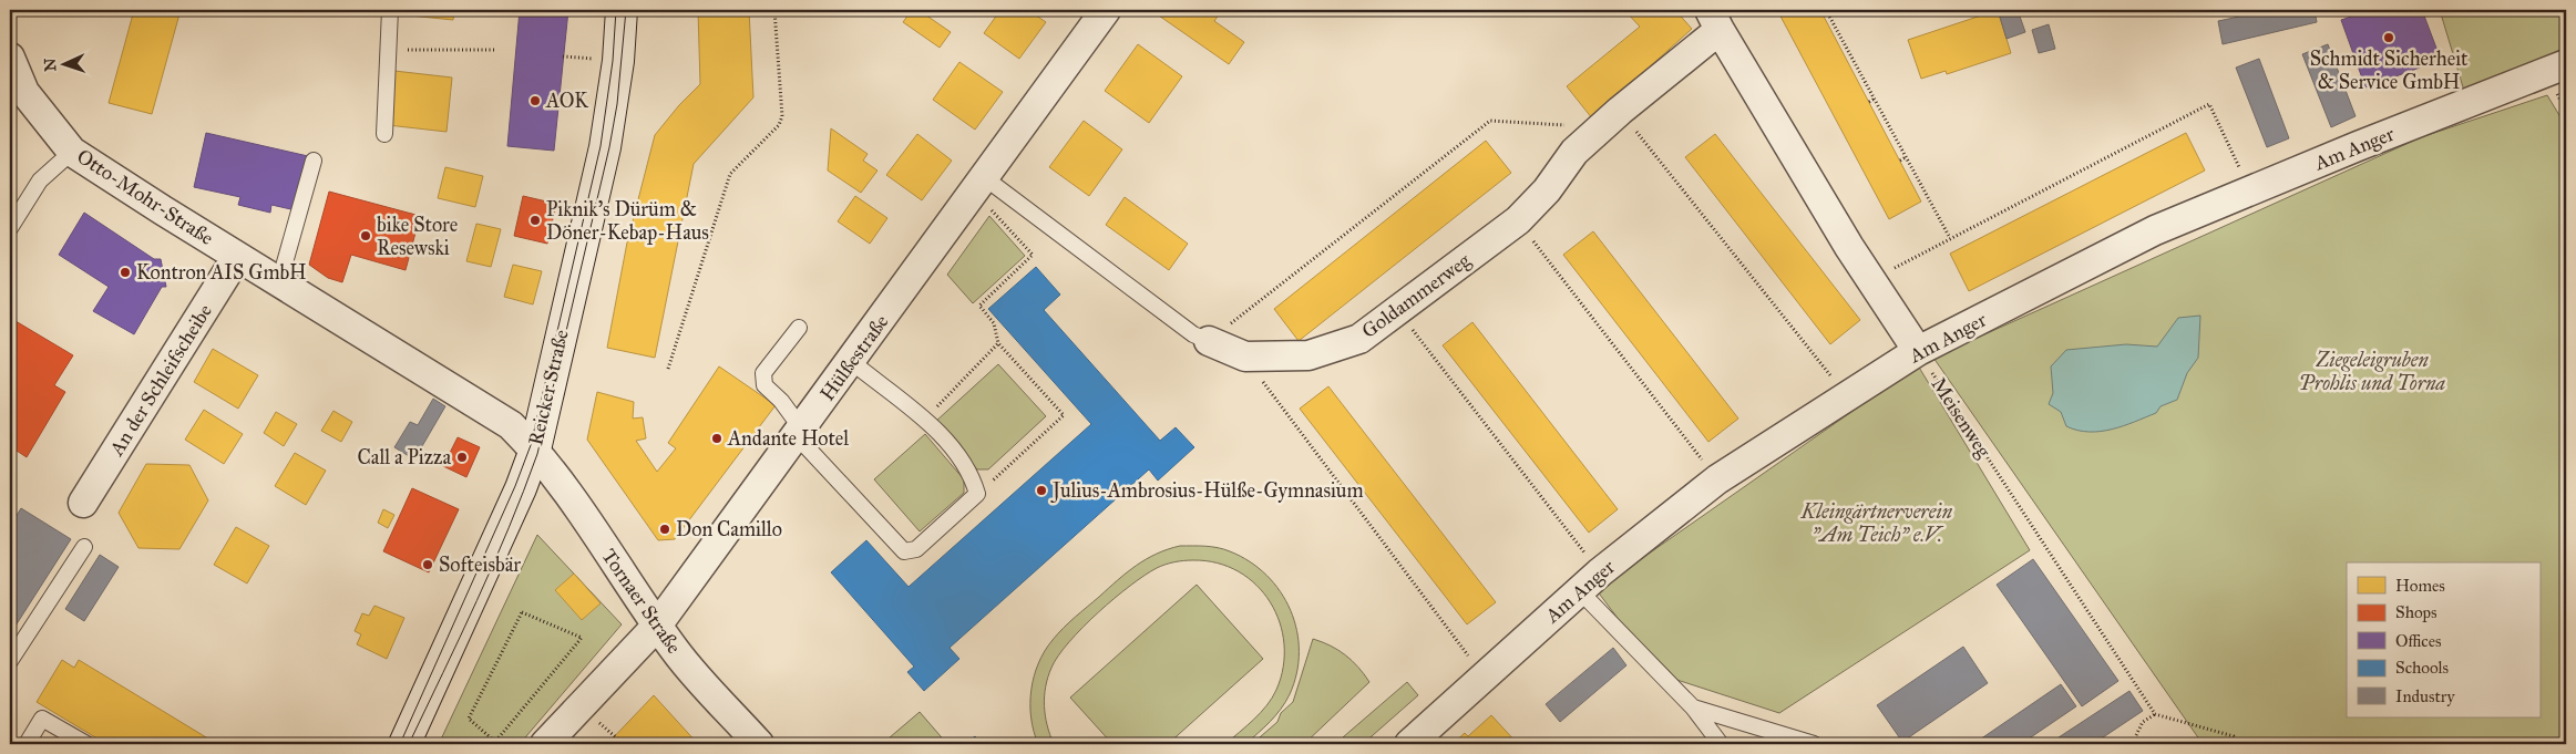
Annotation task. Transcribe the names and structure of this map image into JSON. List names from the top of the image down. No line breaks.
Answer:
{"streets":{"street":["Am Anger","Otto-Mohr-Straße","Goldammerweg","Hülßestraße","An der Schleifscheibe","Reicker Straße","Tornaer Straße"],"path":["Meisenweg"]},"crossings":[["Am Anger","Meisenweg"],["Otto-Mohr-Straße","An der Schleifscheibe"],["Otto-Mohr-Straße","Reicker Straße"],["Otto-Mohr-Straße","Tornaer Straße"],["Goldammerweg","Hülßestraße"],["Hülßestraße","Tornaer Straße"],["Reicker Straße","Tornaer Straße"]],"parks":["Ziegeleigruben Prohlis und Torna","Kleingärtnerverein \"Am Teich\" e.V."],"places":["Schmidt Sicherheit & Service GmbH","AOK","Piknik's Dürüm & Döner-Kebap-Haus","bike Store Resewski","Kontron AIS GmbH","Andante Hotel","Call a Pizza","Julius-Ambrosius-Hülße-Gymnasium","Don Camillo","Softeisbär"],"legend":["Homes","Shops","Offices","Schools","Industry"],"north":"left"}
